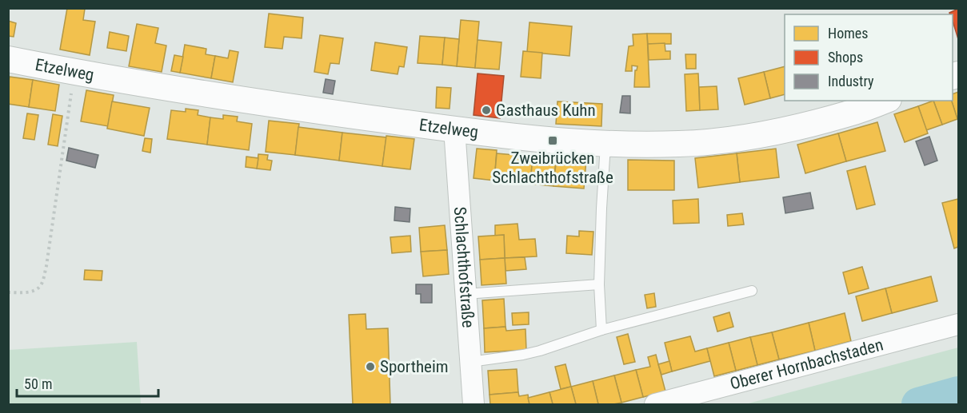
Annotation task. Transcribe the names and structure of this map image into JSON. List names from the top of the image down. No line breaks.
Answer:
{"streets":{"street":["Etzelweg","Schlachthofstraße","Oberer Hornbachstaden"]},"crossings":[["Etzelweg","Schlachthofstraße"]],"places":{"other":["Gasthaus Kuhn","Sportheim"],"transit":["Zweibrücken Schlachthofstraße"]},"legend":["Homes","Shops","Industry"],"scale_bar":"50 m"}
